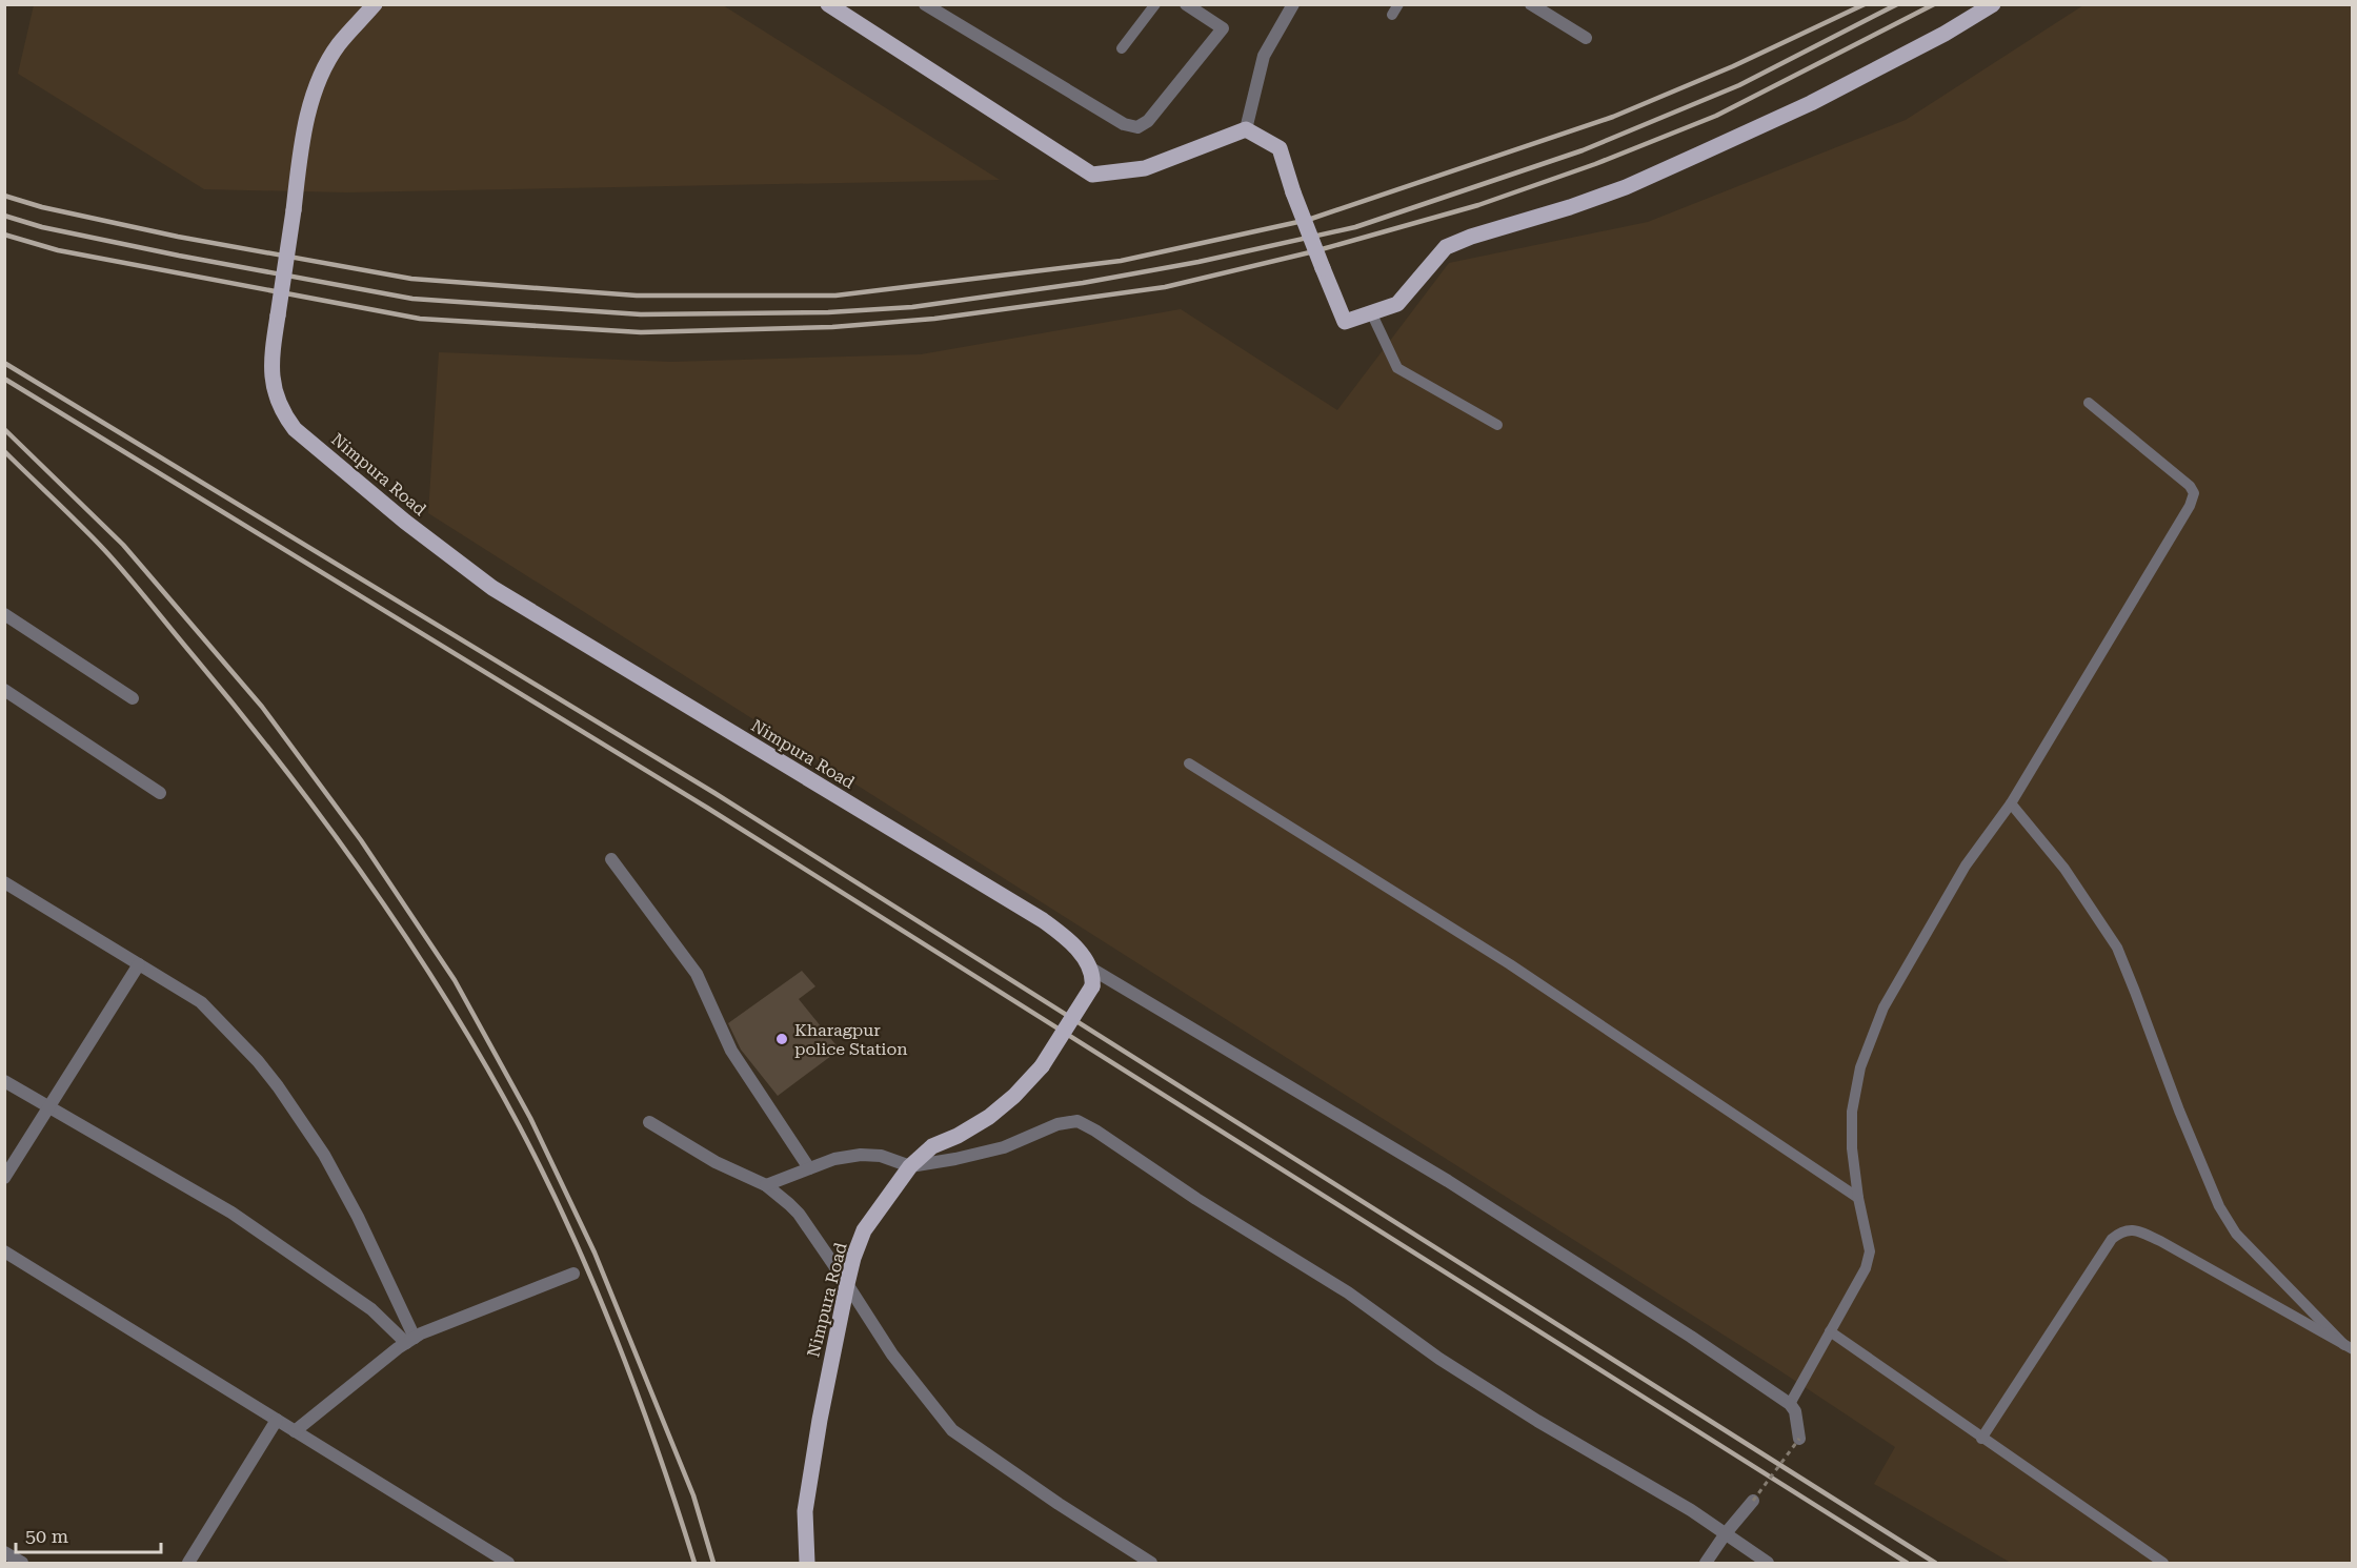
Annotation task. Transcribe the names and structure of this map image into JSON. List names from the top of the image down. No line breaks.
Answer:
{"streets":{"main road":["Nimpura Road"]},"places":["Kharagpur police Station"],"scale_bar":"50 m"}
